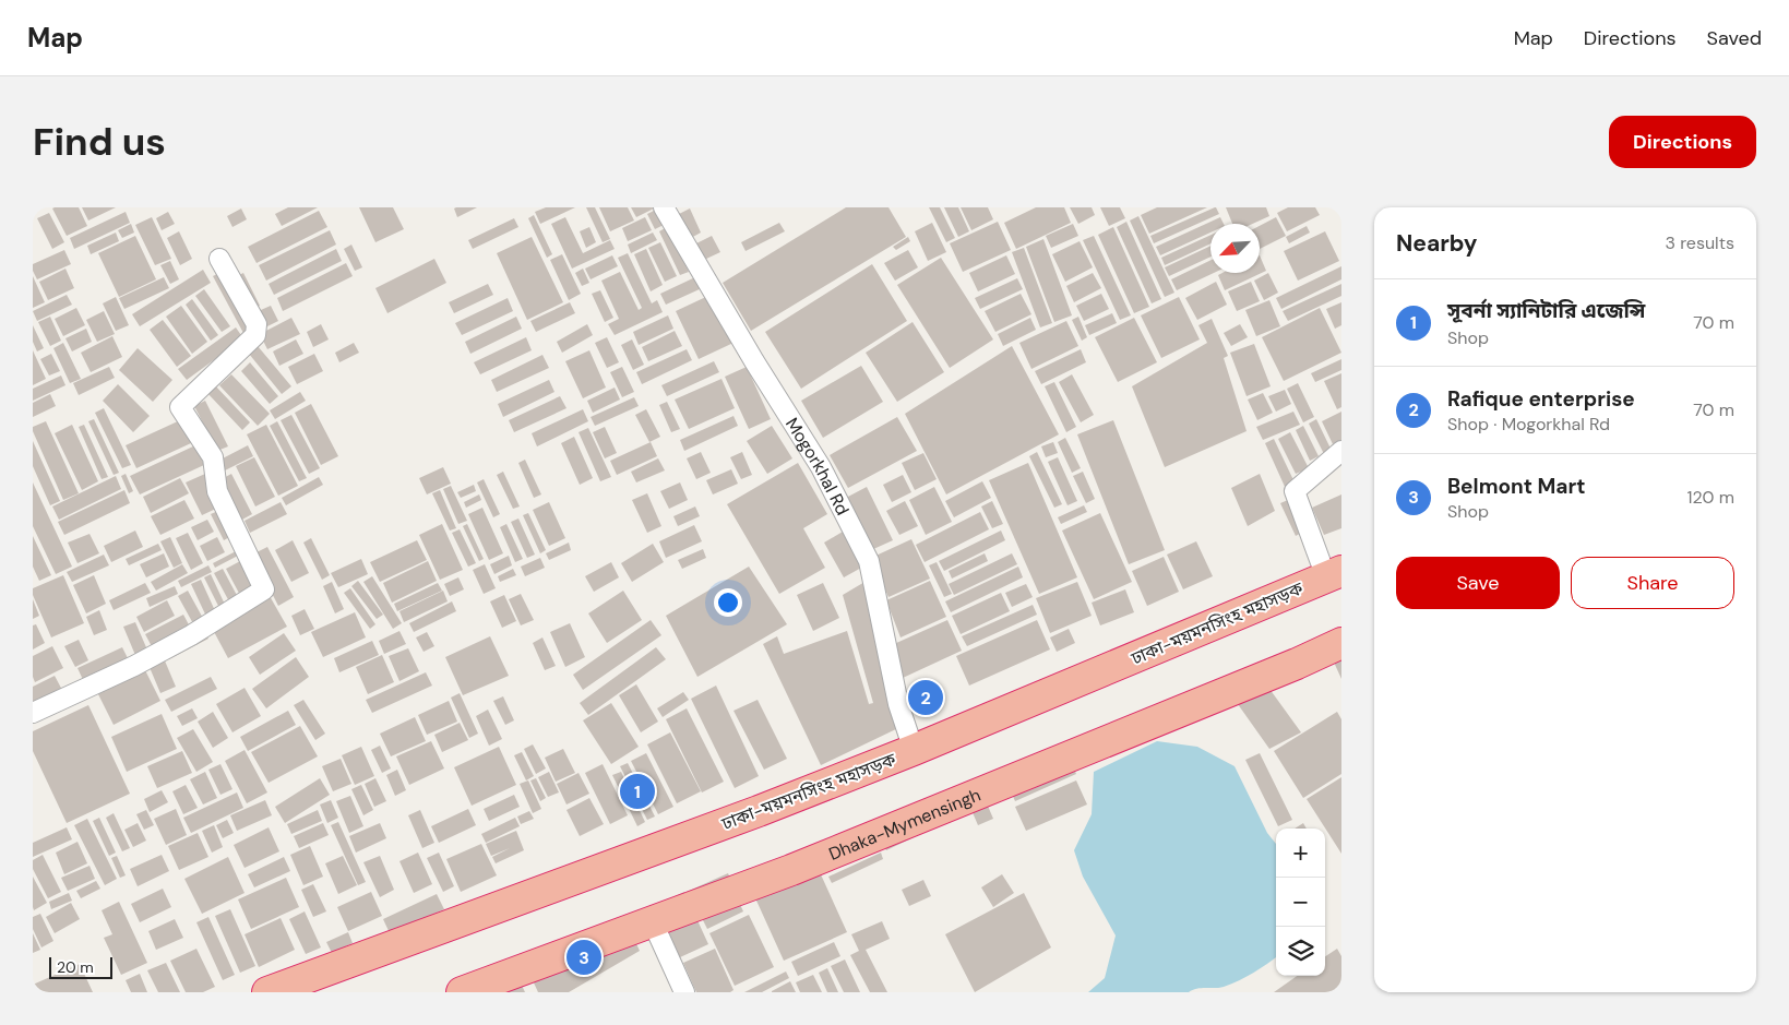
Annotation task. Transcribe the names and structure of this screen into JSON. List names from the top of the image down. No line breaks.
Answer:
{"streets":{"highway":["ঢাকা-ময়মনসিংহ মহাসড়ক","Dhaka-Mymensingh"],"street":["Mogorkhal Rd"]},"crossings":[["Mogorkhal Rd","ঢাকা-ময়মনসিংহ মহাসড়ক"]],"scale_bar":"20 m","north":"bottom left","page":{"header":"Map","nav":["Map","Directions","Saved"],"buttons":["Directions",["Save","Share"]],"title":"Find us","heading":["Nearby","3 results"],"list":[{"mark":"1","name":"সূবর্না স্যানিটারি এজেন্সি","note":"Shop","value":"70 m"},{"mark":"2","name":"Rafique enterprise","note":"Shop · Mogorkhal Rd","value":"70 m"},{"mark":"3","name":"Belmont Mart","note":"Shop","value":"120 m"}],"pins":["2","1","3"],"map_buttons":["+","−"],"scale":"20 m"}}
